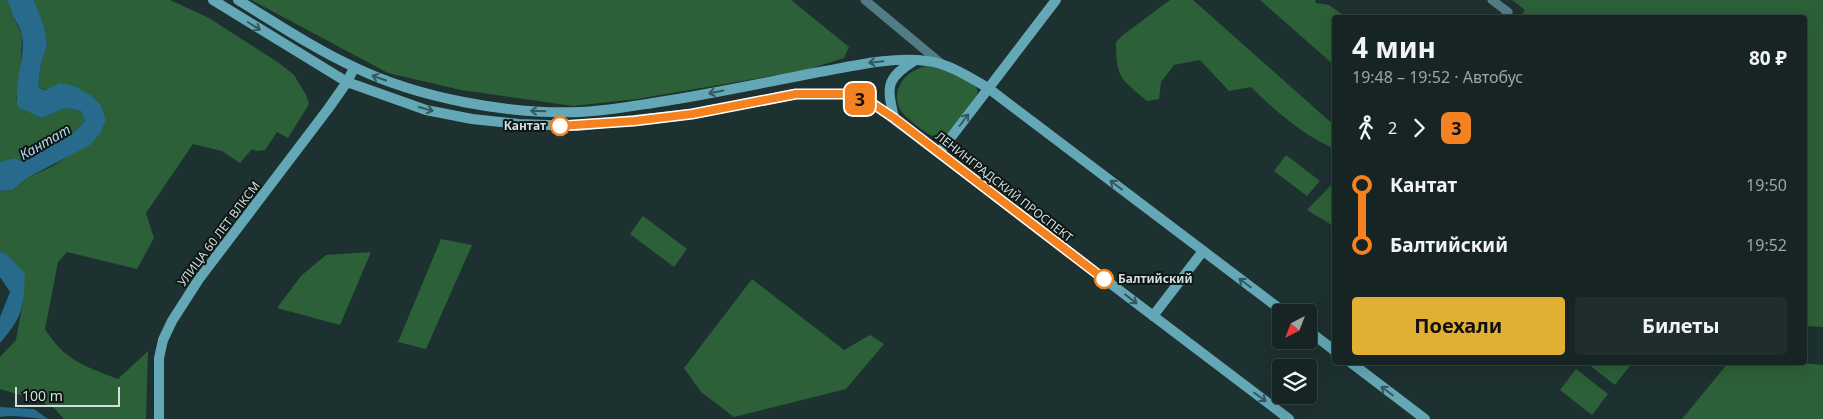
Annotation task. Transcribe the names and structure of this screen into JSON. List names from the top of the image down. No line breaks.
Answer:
{"streets":{"main road":["ЛЕНИНГРАДСКИЙ ПРОСПЕКТ","УЛИЦА 60 ЛЕТ ВЛКСМ"]},"crossings":[["ЛЕНИНГРАДСКИЙ ПРОСПЕКТ","УЛИЦА 60 ЛЕТ ВЛКСМ"]],"water":["Кантат"],"places":["Кантат","Балтийский"],"lines":["bus line 3"],"scale_bar":"100 m","north":"bottom left","page":{"on_map":"3","heading":["4 мин","19:48 – 19:52 · Автобус","80 ₽"],"legs":["2","3"],"list":[{"name":"Кантат","value":"19:50"},{"name":"Балтийский","value":"19:52"}],"buttons":["Поехали","Билеты"],"scale":"100 m"}}
